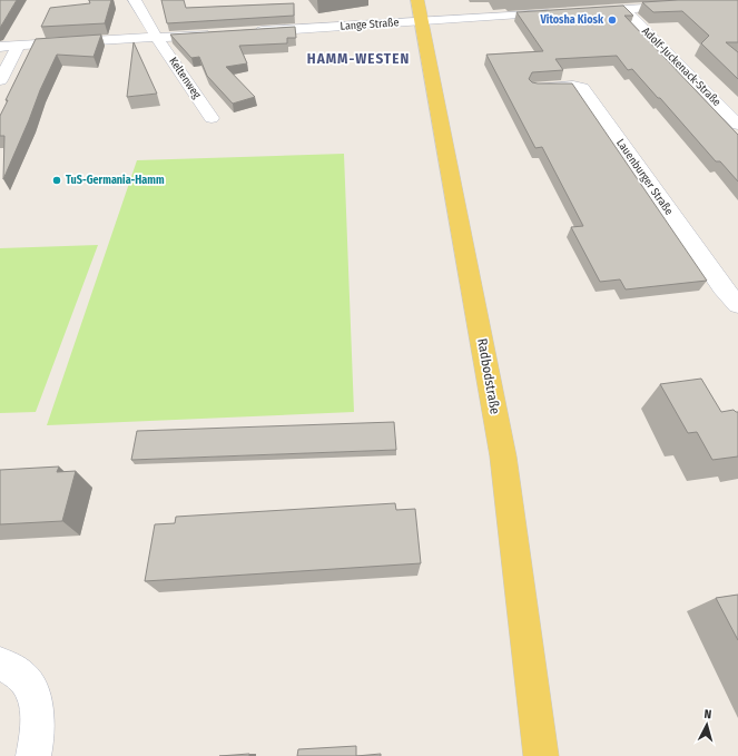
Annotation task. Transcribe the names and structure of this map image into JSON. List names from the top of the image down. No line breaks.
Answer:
{"streets":{"main road":["Radbodstraße"],"street":["Lange Straße","Adolf-Juckenack-Straße","Keltenweg","Lauenburger Straße"]},"crossings":[["Lange Straße","Radbodstraße"]],"districts":["HAMM-WESTEN"],"places":["Vitosha Kiosk","TuS-Germania-Hamm"],"north":"top"}
